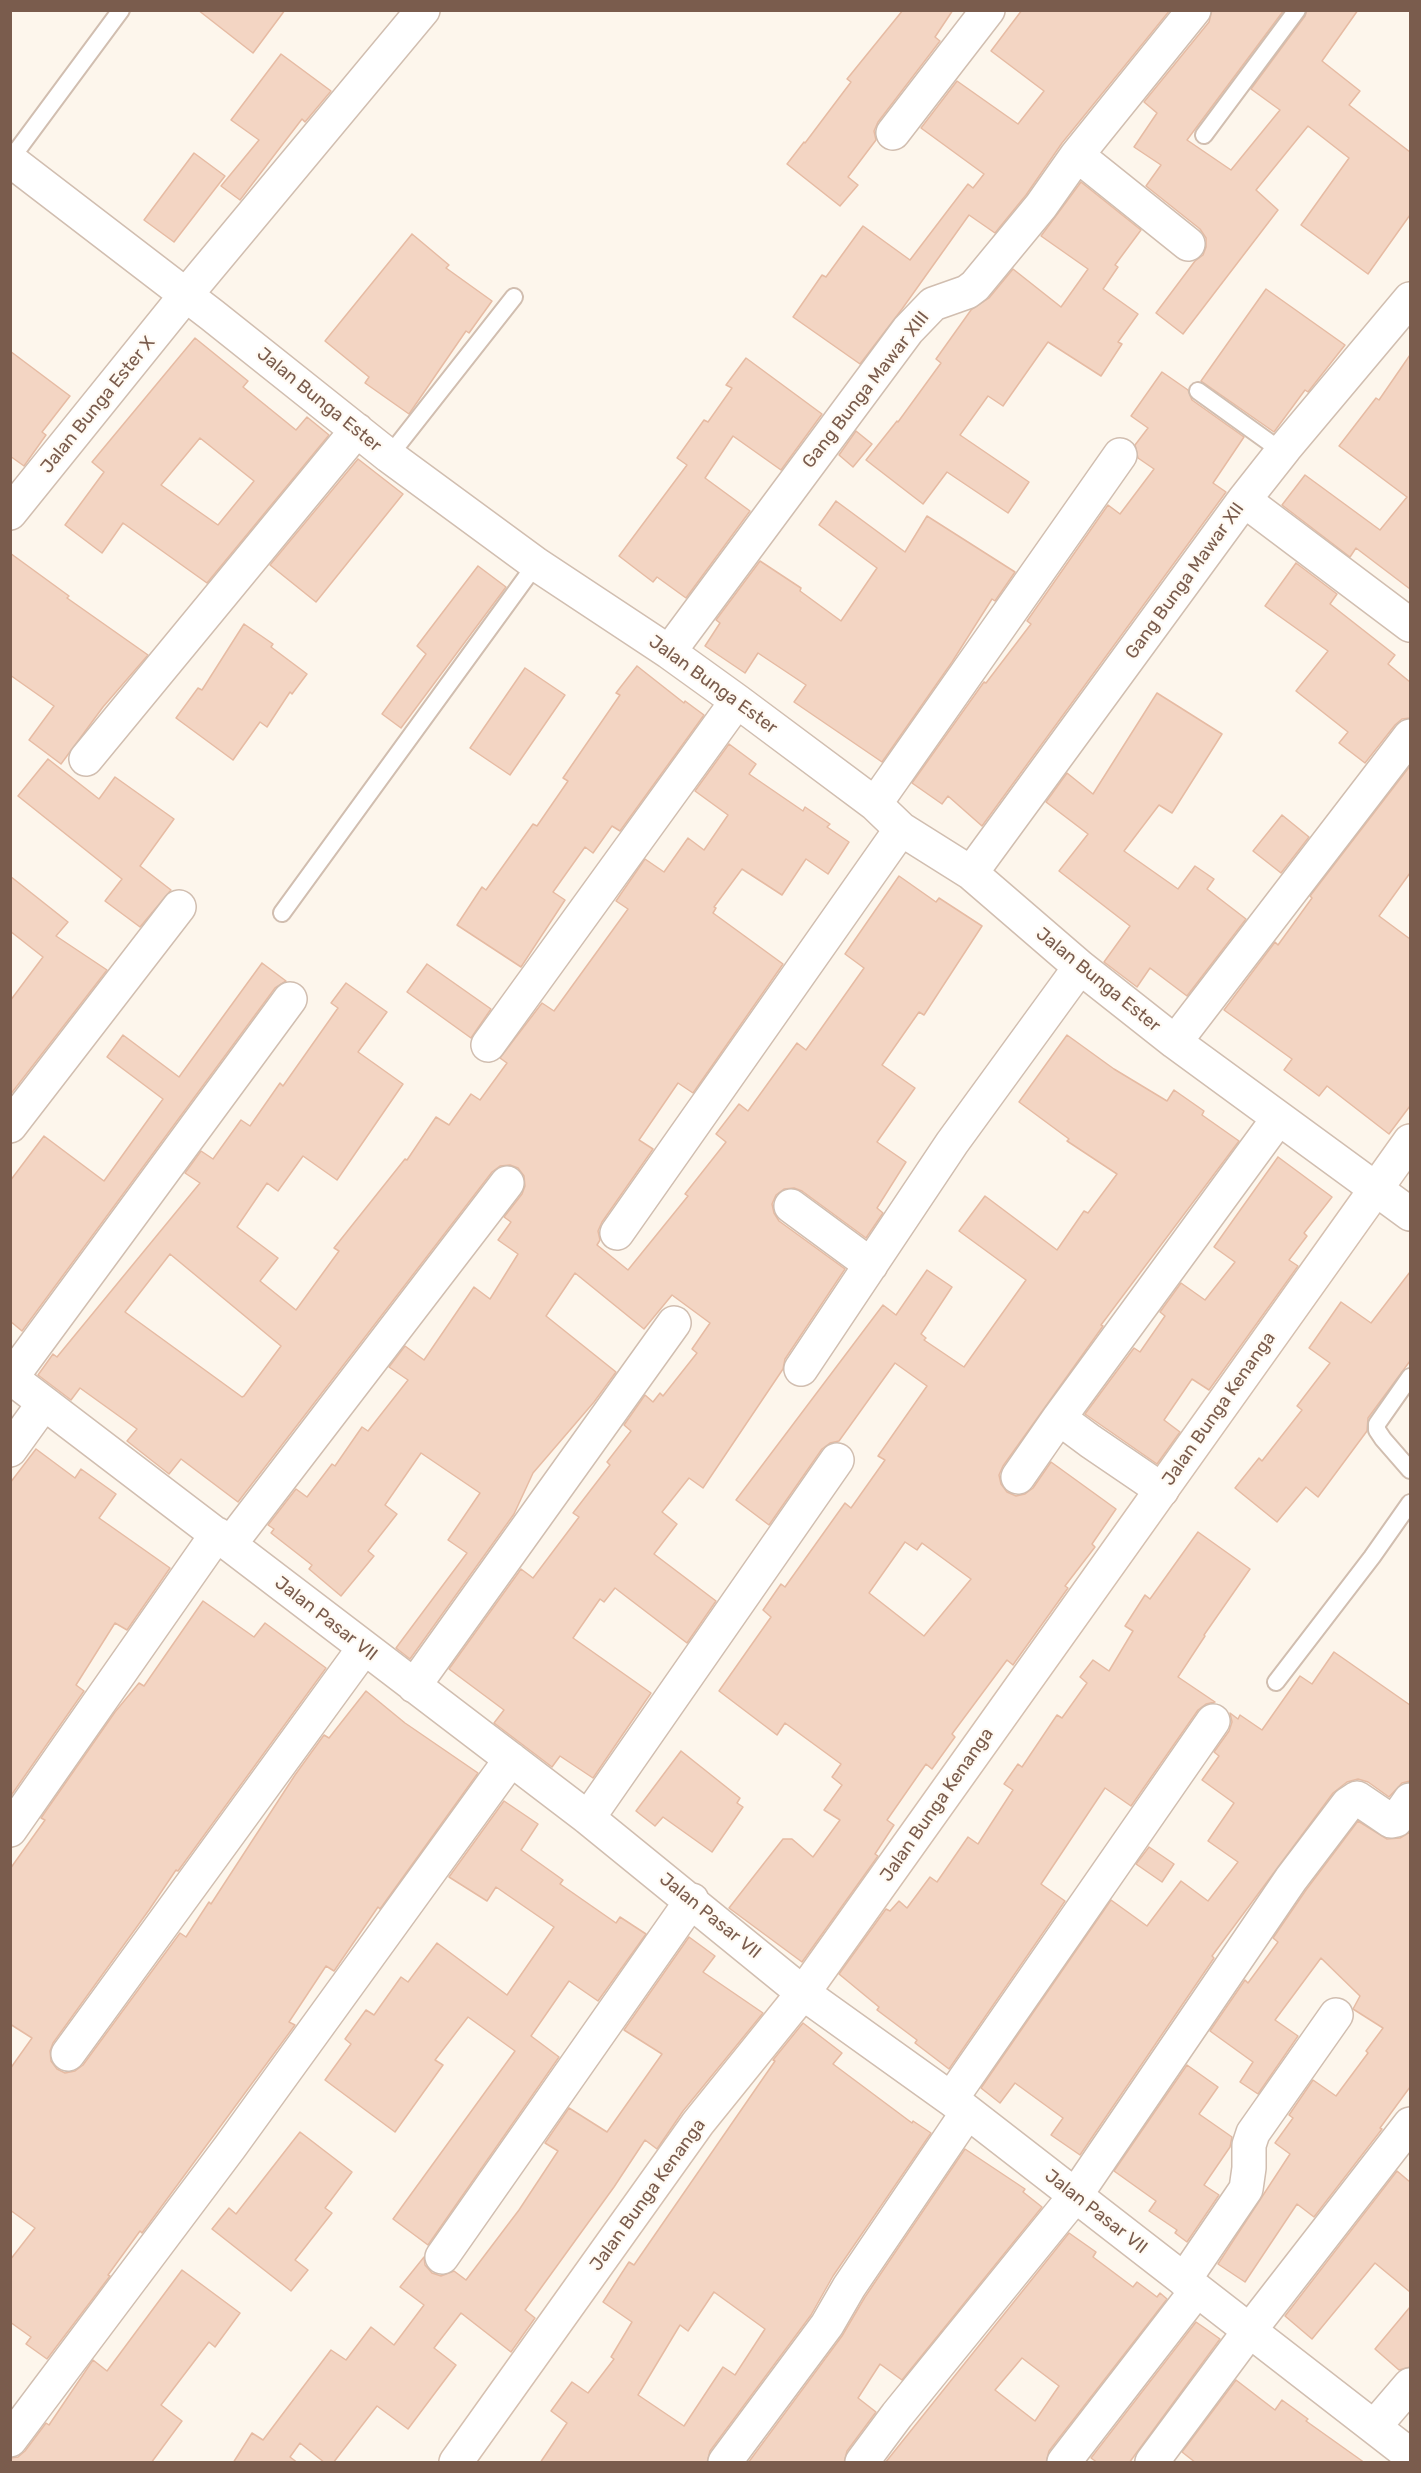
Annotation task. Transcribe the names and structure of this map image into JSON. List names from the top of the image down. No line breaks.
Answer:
{"streets":{"street":["Gang Bunga Mawar XIII","Jalan Bunga Ester","Jalan Bunga Ester X","Gang Bunga Mawar XII","Jalan Bunga Kenanga","Jalan Pasar VII"]},"crossings":[["Gang Bunga Mawar XIII","Jalan Bunga Ester"],["Jalan Bunga Ester","Jalan Bunga Ester X"],["Jalan Bunga Ester","Gang Bunga Mawar XII"],["Jalan Bunga Ester","Jalan Bunga Kenanga"],["Jalan Bunga Kenanga","Jalan Pasar VII"]]}
